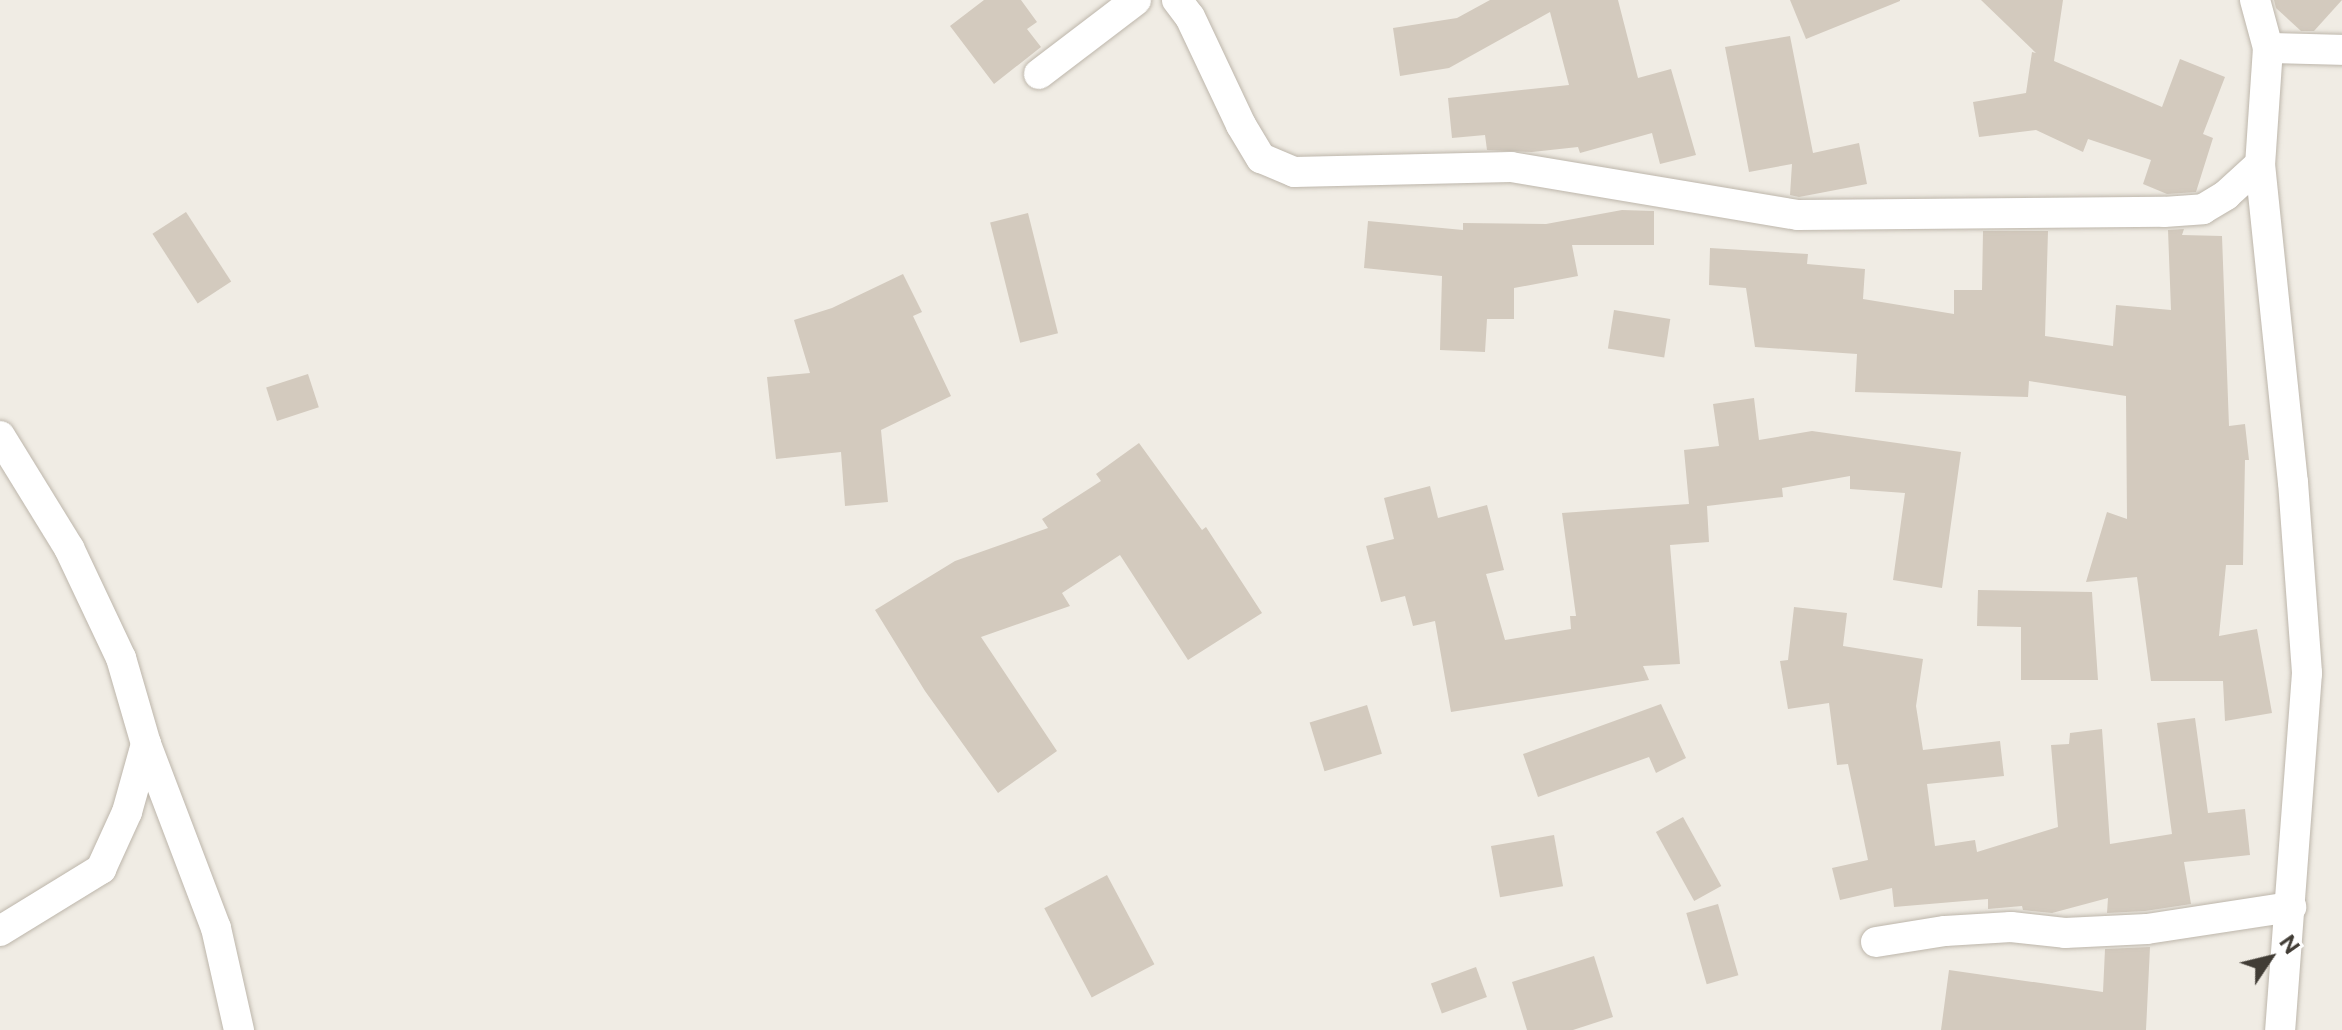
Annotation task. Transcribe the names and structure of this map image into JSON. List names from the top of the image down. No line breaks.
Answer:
{"north":"top right"}
